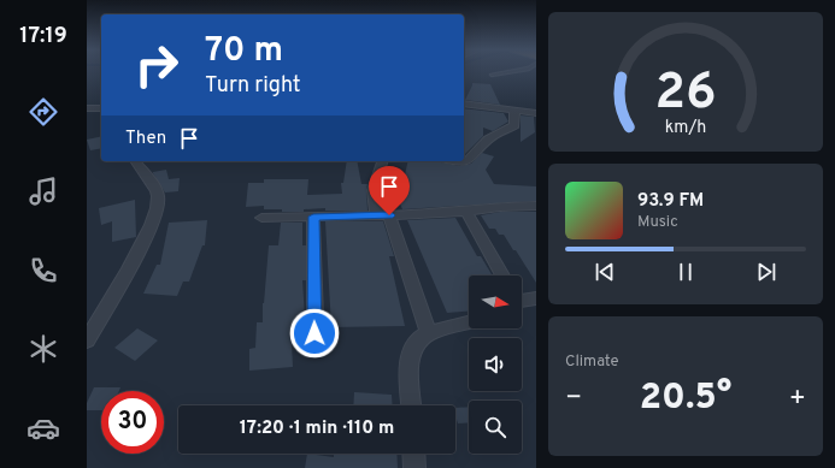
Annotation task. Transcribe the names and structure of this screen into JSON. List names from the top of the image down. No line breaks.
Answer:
{"north":"right","page":{"tabs":"17:19","turn":["70 m","Turn right"],"then":"Then","song":["93.9 FM","Music"],"tile":"Climate","heat":["−","20.5°","+"],"limit":"30","trip":"17:20 · 1 min · 110 m","gauge":["26","km/h"]}}
